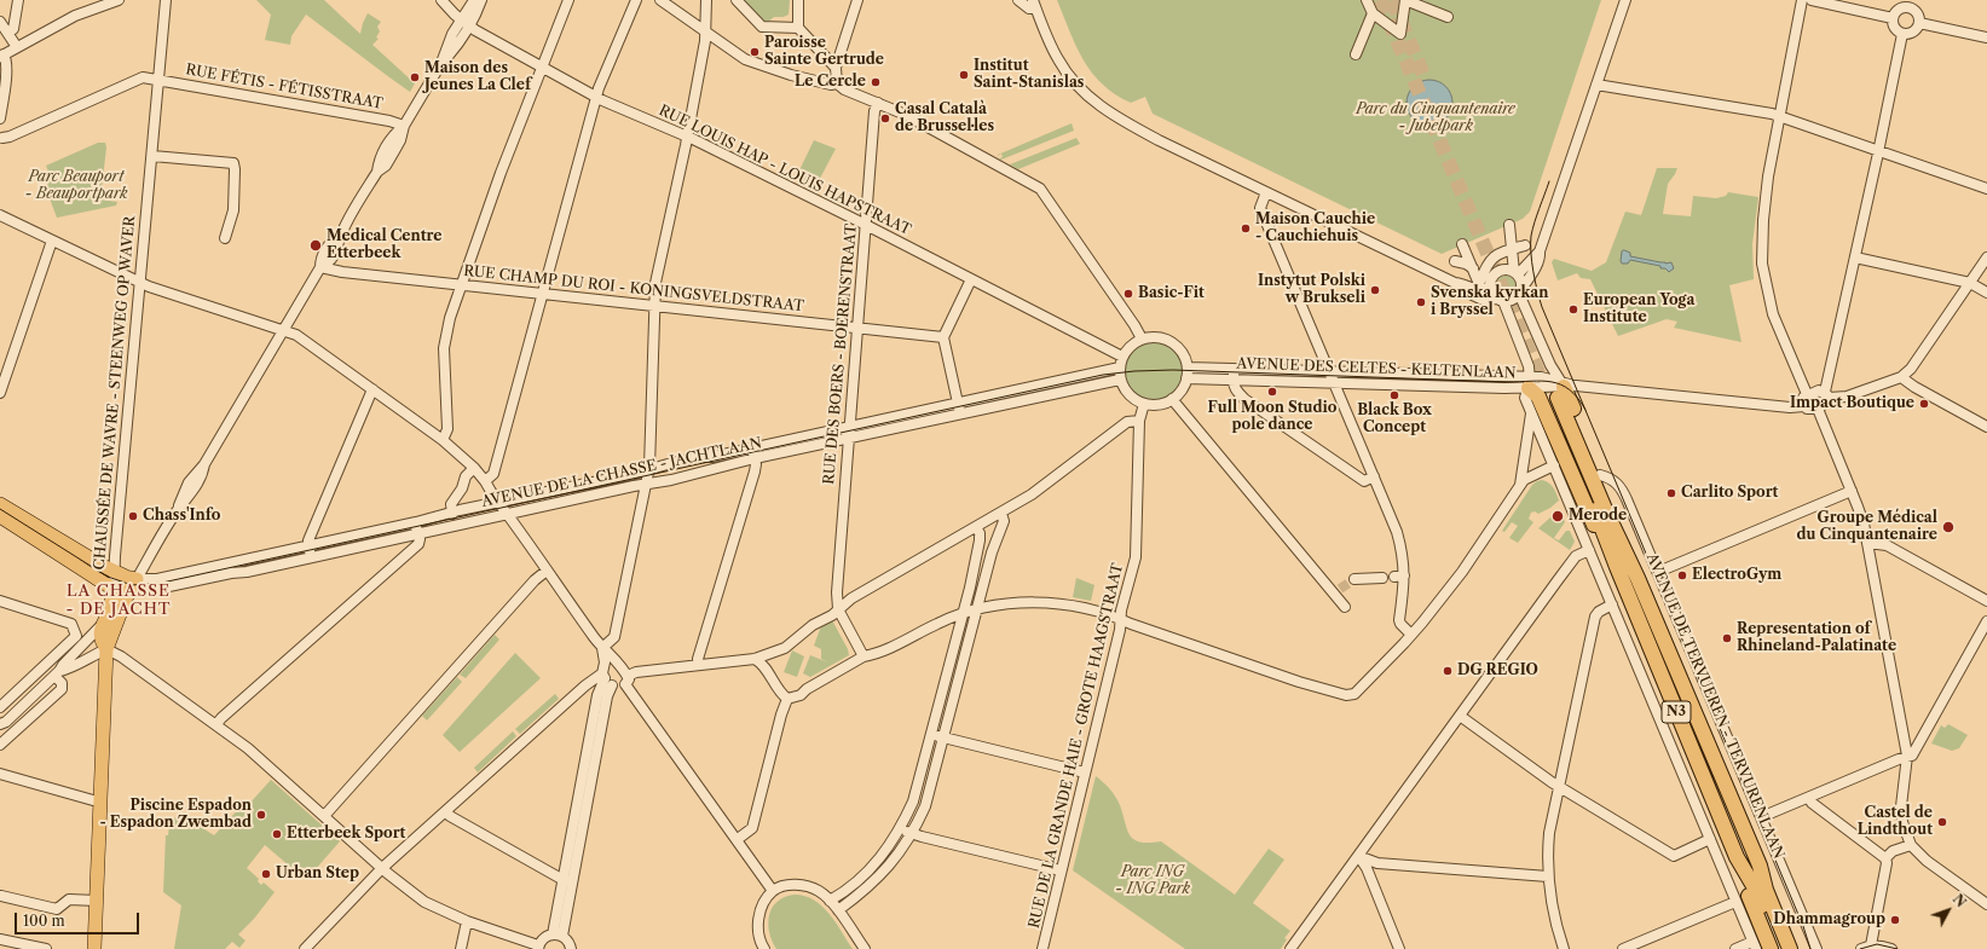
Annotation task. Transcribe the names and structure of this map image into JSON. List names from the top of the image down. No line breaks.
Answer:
{"streets":{"highway":["AVENUE DE TERVUEREN - TERVURENLAAN","N3"],"main road":["CHAUSSÉE DE WAVRE - STEENWEG OP WAVER"],"street":["RUE FÉTIS - FÉTISSTRAAT","RUE LOUIS HAP - LOUIS HAPSTRAAT","RUE CHAMP DU ROI - KONINGSVELDSTRAAT","RUE DES BOERS - BOERENSTRAAT","AVENUE DES CELTES - KELTENLAAN","AVENUE DE LA CHASSE - JACHTLAAN","RUE DE LA GRANDE HAIE - GROTE HAAGSTRAAT"]},"crossings":[["RUE FÉTIS - FÉTISSTRAAT","CHAUSSÉE DE WAVRE - STEENWEG OP WAVER"],["RUE LOUIS HAP - LOUIS HAPSTRAAT","RUE DES BOERS - BOERENSTRAAT"],["RUE LOUIS HAP - LOUIS HAPSTRAAT","AVENUE DES CELTES - KELTENLAAN"],["RUE LOUIS HAP - LOUIS HAPSTRAAT","AVENUE DE LA CHASSE - JACHTLAAN"],["RUE LOUIS HAP - LOUIS HAPSTRAAT","RUE DE LA GRANDE HAIE - GROTE HAAGSTRAAT"],["RUE CHAMP DU ROI - KONINGSVELDSTRAAT","RUE DES BOERS - BOERENSTRAAT"],["RUE DES BOERS - BOERENSTRAAT","AVENUE DE LA CHASSE - JACHTLAAN"],["AVENUE DES CELTES - KELTENLAAN","AVENUE DE LA CHASSE - JACHTLAAN"],["AVENUE DES CELTES - KELTENLAAN","AVENUE DE TERVUEREN - TERVURENLAAN"],["AVENUE DES CELTES - KELTENLAAN","RUE DE LA GRANDE HAIE - GROTE HAAGSTRAAT"],["AVENUE DE LA CHASSE - JACHTLAAN","RUE DE LA GRANDE HAIE - GROTE HAAGSTRAAT"]],"districts":["LA CHASSE - DE JACHT"],"parks":["Parc du Cinquantenaire - Jubelpark","Parc Beauport - Beauportpark","Parc ING - ING Park"],"places":["Paroisse Sainte Gertrude","Institut Saint-Stanislas","Maison des Jeunes La Clef","Le Cercle","Casal Català de Brussel·les","Maison Cauchie - Cauchiehuis","Medical Centre Etterbeek","Instytut Polski w Brukseli","Basic-Fit","Svenska kyrkan i Bryssel","European Yoga Institute","Full Moon Studio pole dance","Black Box Concept","Impact Boutique","Carlito Sport","Chass'Info","Merode","Groupe Médical du Cinquantenaire","ElectroGym","Representation of Rhineland-Palatinate","DG REGIO","Piscine Espadon - Espadon Zwembad","Castel de Lindthout","Etterbeek Sport","Urban Step","Dhammagroup"],"scale_bar":"100 m","north":"top right"}
